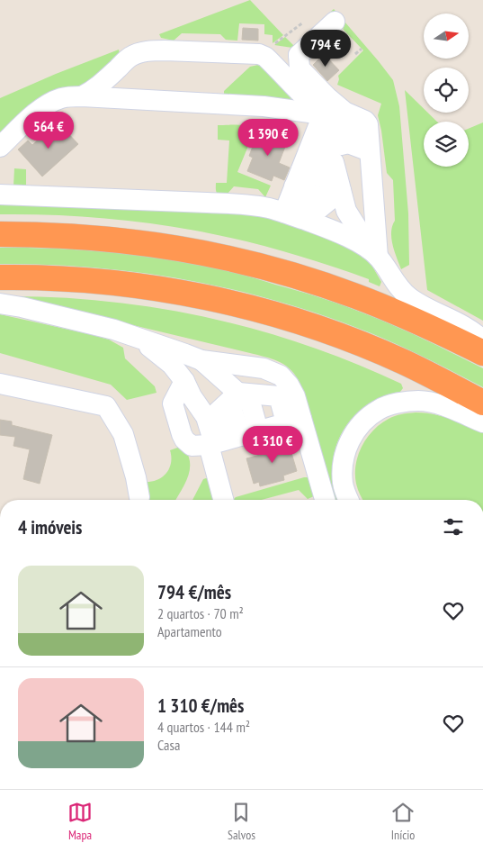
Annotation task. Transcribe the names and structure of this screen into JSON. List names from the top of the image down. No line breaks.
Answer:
{"north":"right","page":{"price":["794 €","564 €","1 390 €","1 310 €"],"heading":"4 imóveis","list":[{"name":"794 €/mês","note":"2 quartos · 70 m² · Apartamento"},{"name":"1 310 €/mês","note":"4 quartos · 144 m² · Casa"}],"tabs":["Mapa","Salvos","Início"]}}
